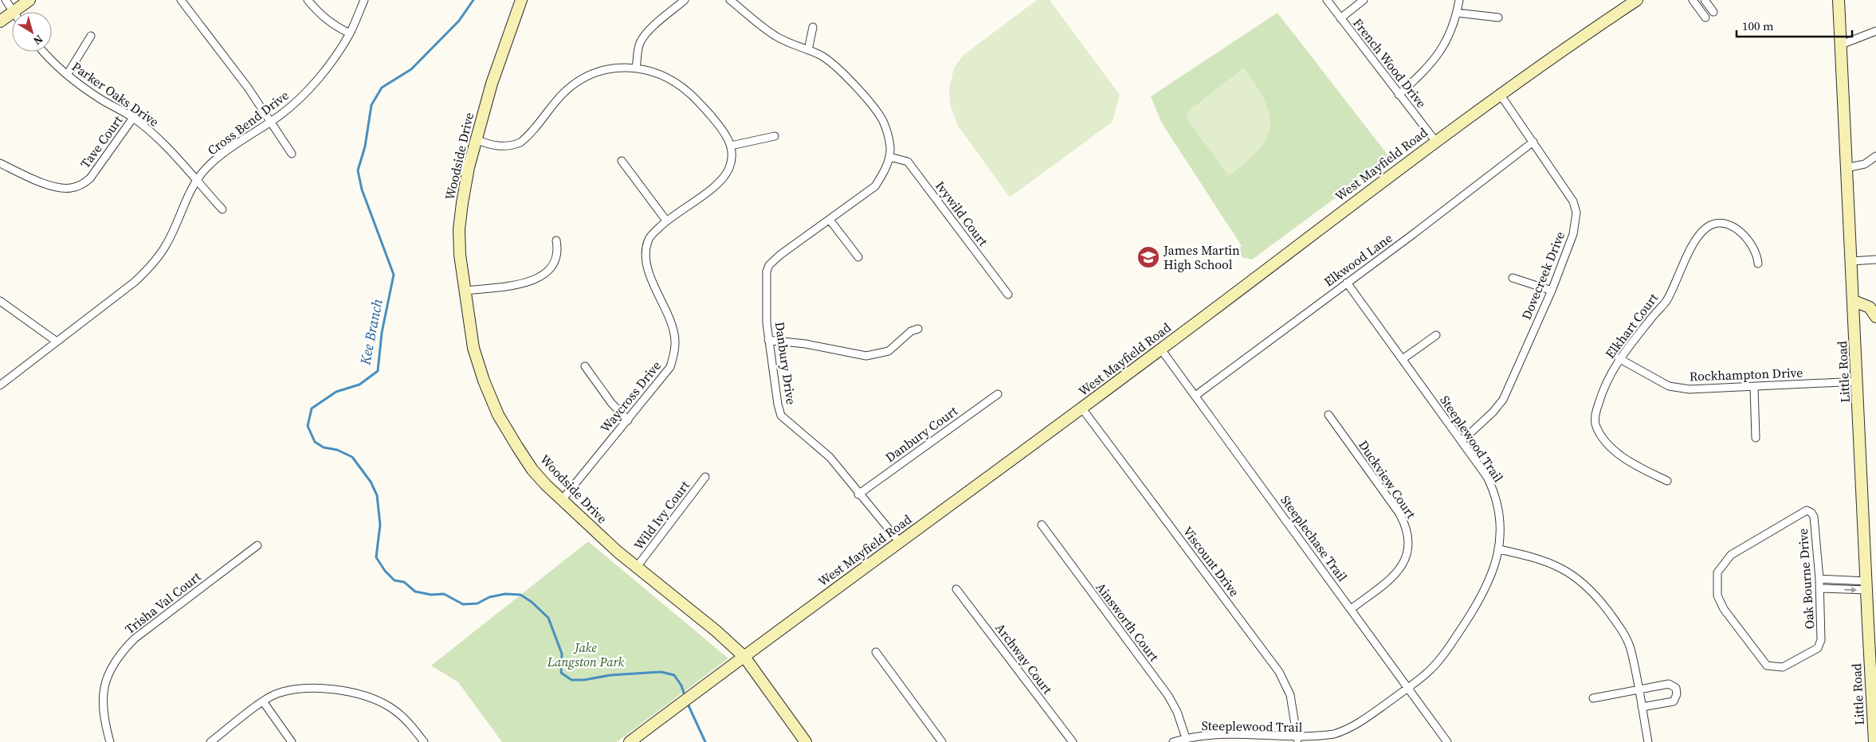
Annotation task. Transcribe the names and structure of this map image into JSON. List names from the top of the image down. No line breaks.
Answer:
{"streets":{"street":["French Wood Drive","Parker Oaks Drive","Cross Bend Drive","Tave Court","Woodside Drive","West Mayfield Road","Ivywild Court","Elkwood Lane","Dovecreek Drive","Elkhart Court","Danbury Drive","Little Road","Rockhampton Drive","Waycross Drive","Danbury Court","Steeplewood Trail","Duckview Court","Wild Ivy Court","Steeplechase Trail","Viscount Drive","Oak Bourne Drive","Trisha Val Court","Ainsworth Court","Archway Court"]},"crossings":[["French Wood Drive","West Mayfield Road"],["Parker Oaks Drive","Cross Bend Drive"],["Parker Oaks Drive","Tave Court"],["Woodside Drive","West Mayfield Road"],["Woodside Drive","Waycross Drive"],["Woodside Drive","Wild Ivy Court"],["West Mayfield Road","Dovecreek Drive"],["West Mayfield Road","Danbury Drive"],["West Mayfield Road","Steeplechase Trail"],["West Mayfield Road","Viscount Drive"],["Ivywild Court","Danbury Drive"],["Elkwood Lane","Dovecreek Drive"],["Elkwood Lane","Steeplewood Trail"],["Elkwood Lane","Steeplechase Trail"],["Dovecreek Drive","Steeplewood Trail"],["Elkhart Court","Rockhampton Drive"],["Danbury Drive","Danbury Court"],["Little Road","Rockhampton Drive"],["Steeplewood Trail","Steeplechase Trail"],["Steeplewood Trail","Viscount Drive"],["Steeplewood Trail","Ainsworth Court"],["Duckview Court","Steeplechase Trail"]],"water":["Kee Branch"],"parks":["Jake Langston Park"],"places":{"school or university":["James Martin High School"]},"scale_bar":"100 m","north":"bottom right"}
